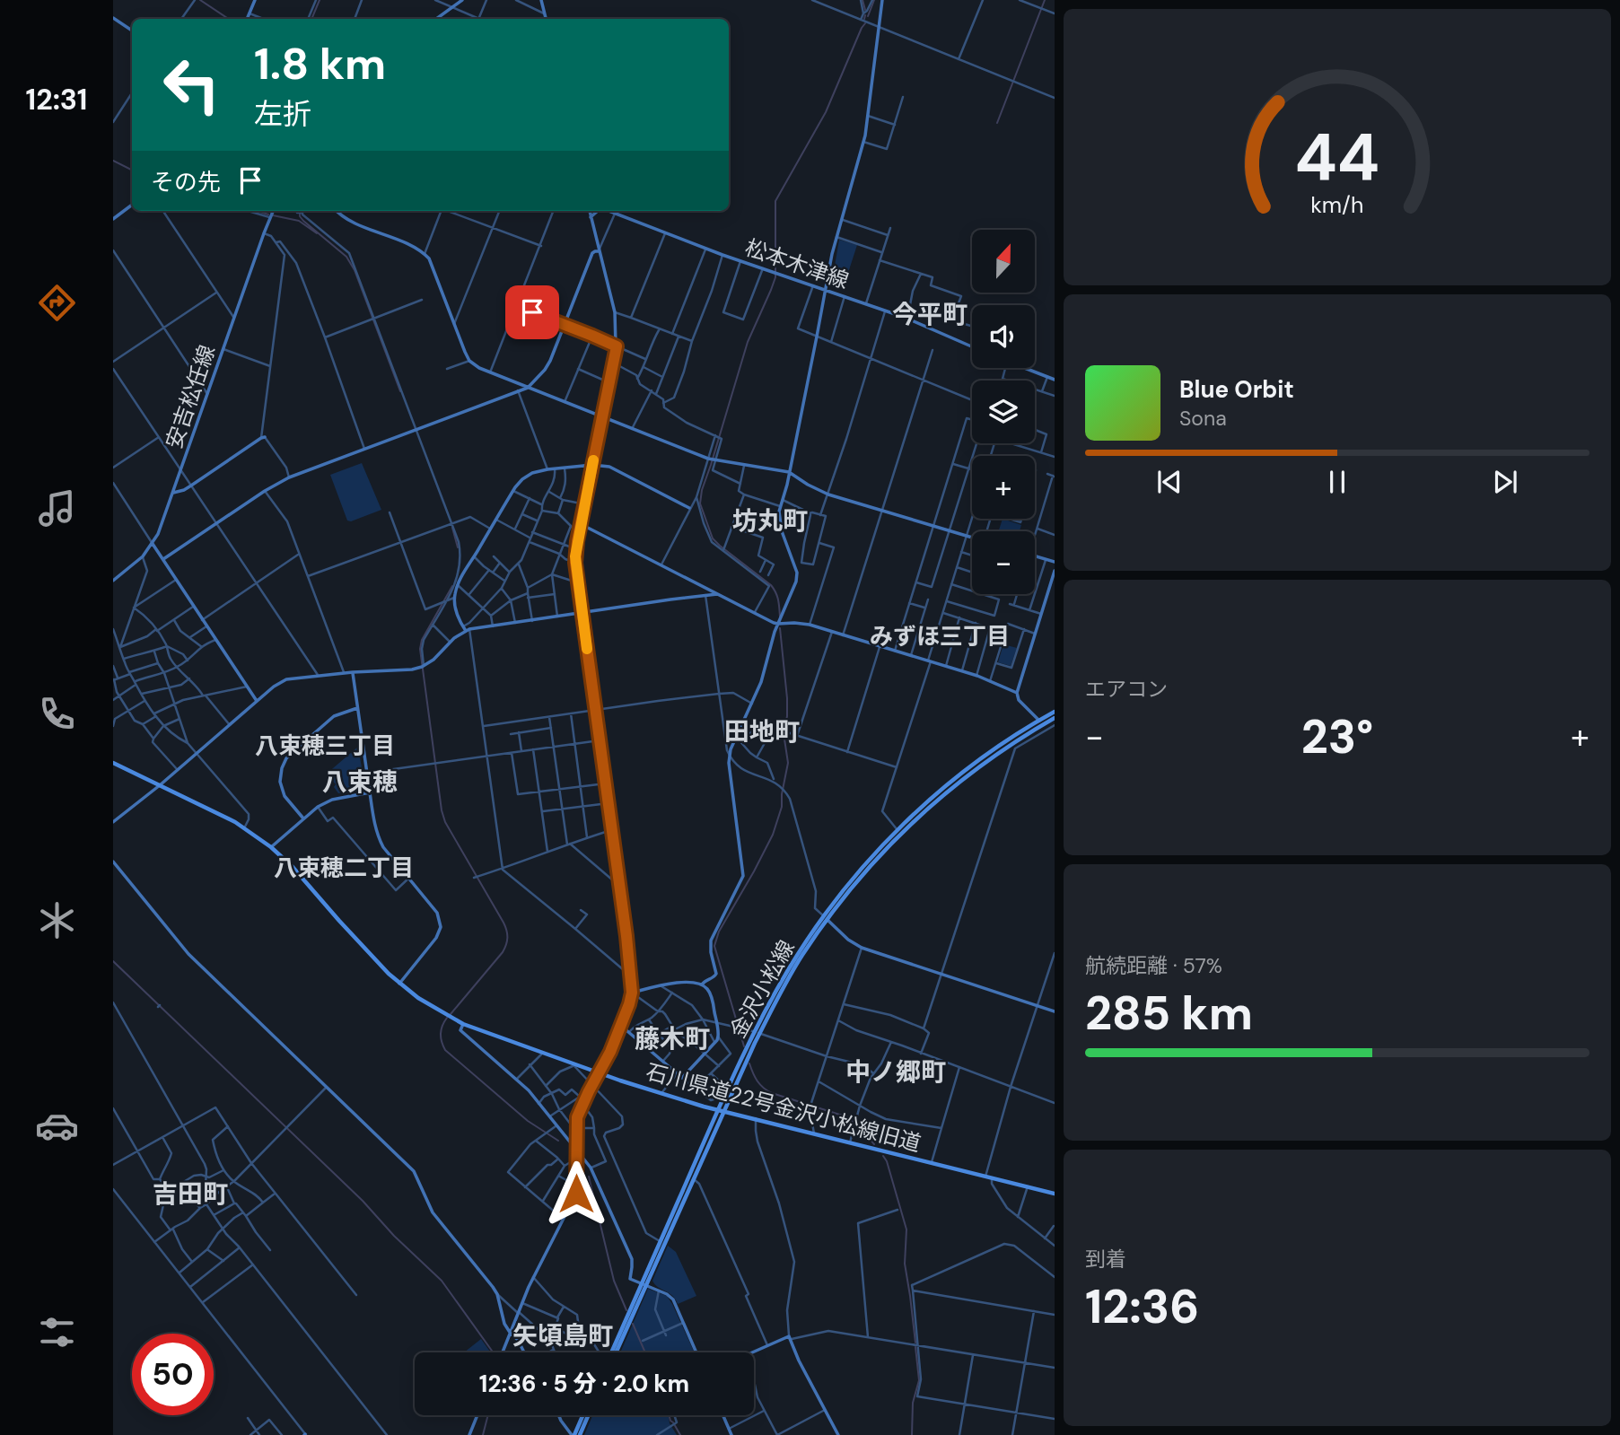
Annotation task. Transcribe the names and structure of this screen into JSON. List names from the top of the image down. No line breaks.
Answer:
{"streets":{"main road":["金沢小松線","石川県道22号金沢小松線旧道"],"street":["松本木津線","安吉松任線"]},"crossings":[["金沢小松線","石川県道22号金沢小松線旧道"]],"districts":["今平町","坊丸町","みずほ三丁目","田地町","八束穂三丁目","八束穂","八束穂二丁目","藤木町","中ノ郷町","吉田町","矢頃島町"],"north":"top","page":{"tabs":"12:31","turn":["1.8 km","左折"],"then":"その先","map_buttons":["+","−"],"song":["Blue Orbit","Sona"],"tile":["エアコン",["航続距離 · 57%","285 km"],["到着","12:36"]],"heat":["−","23°","+"],"limit":"50","trip":"12:36 · 5 分 · 2.0 km","gauge":["44","km/h"]}}
